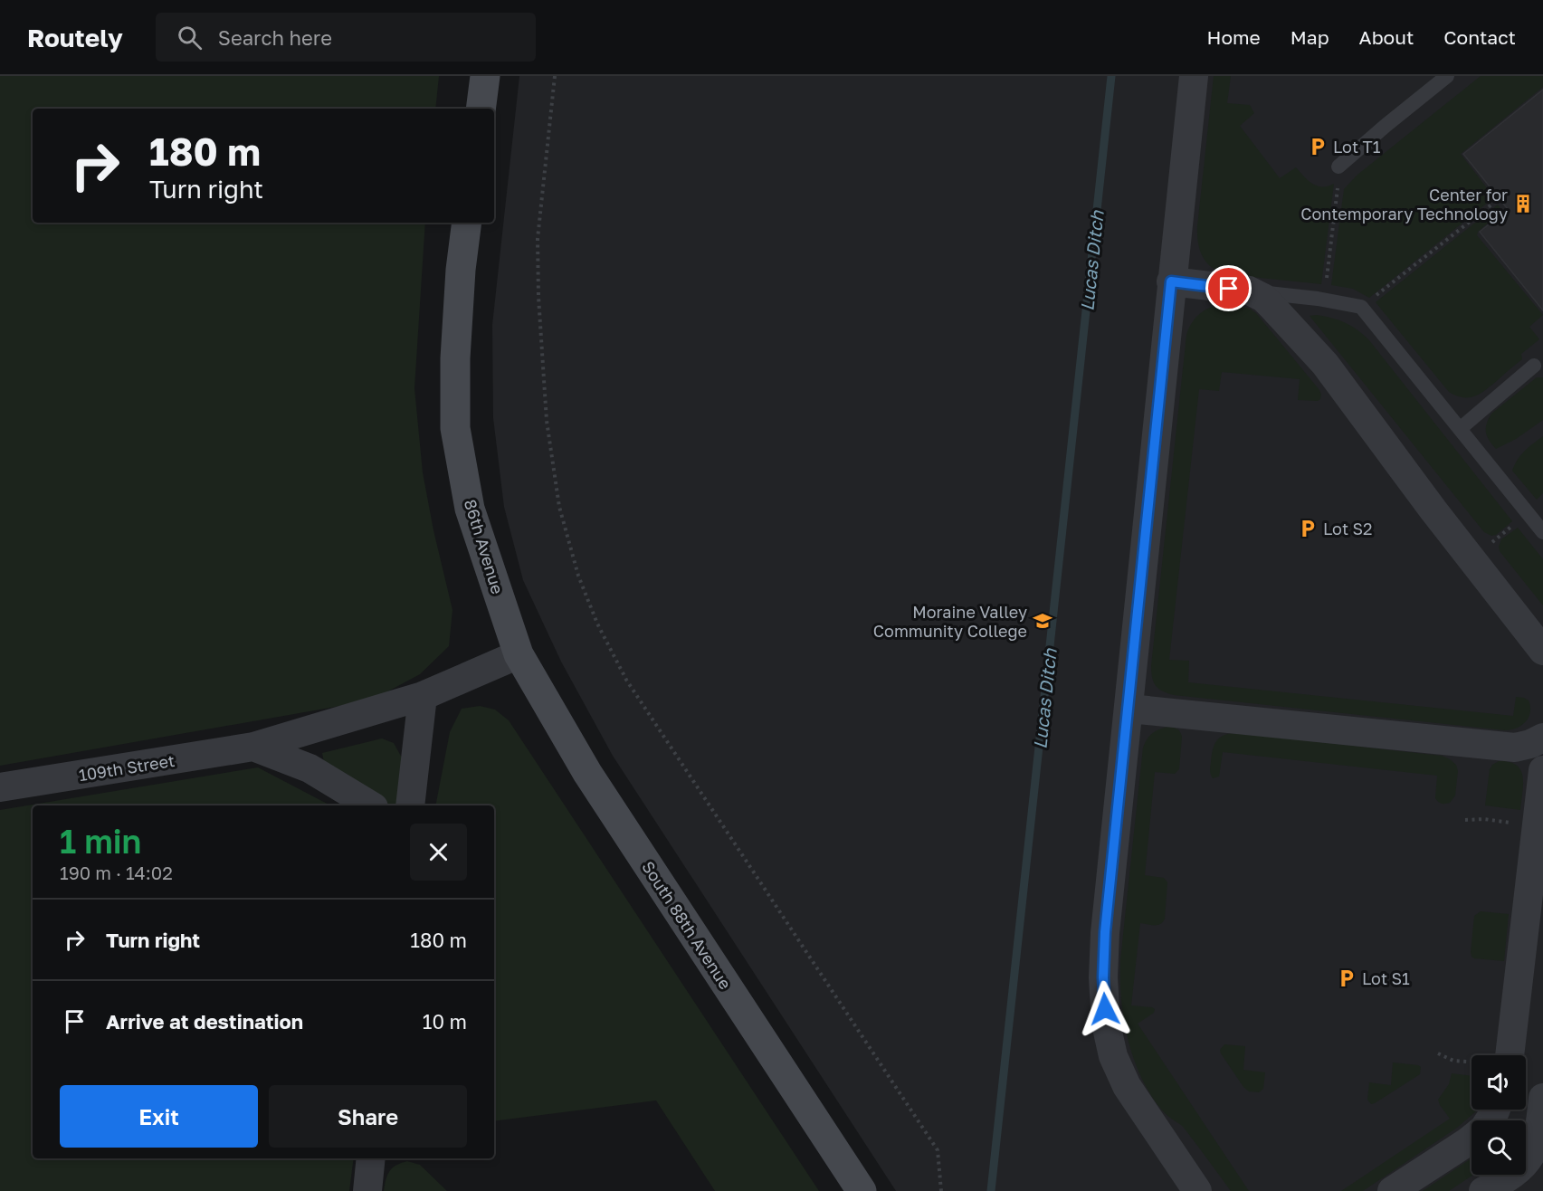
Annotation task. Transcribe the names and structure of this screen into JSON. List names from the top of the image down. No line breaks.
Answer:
{"streets":{"street":["86th Avenue","109th Street","South 88th Avenue"]},"crossings":[["86th Avenue","South 88th Avenue"]],"water":["Lucas Ditch"],"places":{"parking":["Lot T1","Lot S2","Lot S1"],"building":["Center for Contemporary Technology"],"school or university":["Moraine Valley Community College"]},"page":{"header":"Routely","search":"Search here","nav":["Home","Map","About","Contact"],"turn":["180 m","Turn right"],"heading":["1 min","190 m · 14:02"],"list":[{"name":"Turn right","value":"180 m"},{"name":"Arrive at destination","value":"10 m"}],"buttons":["Exit","Share"]}}
